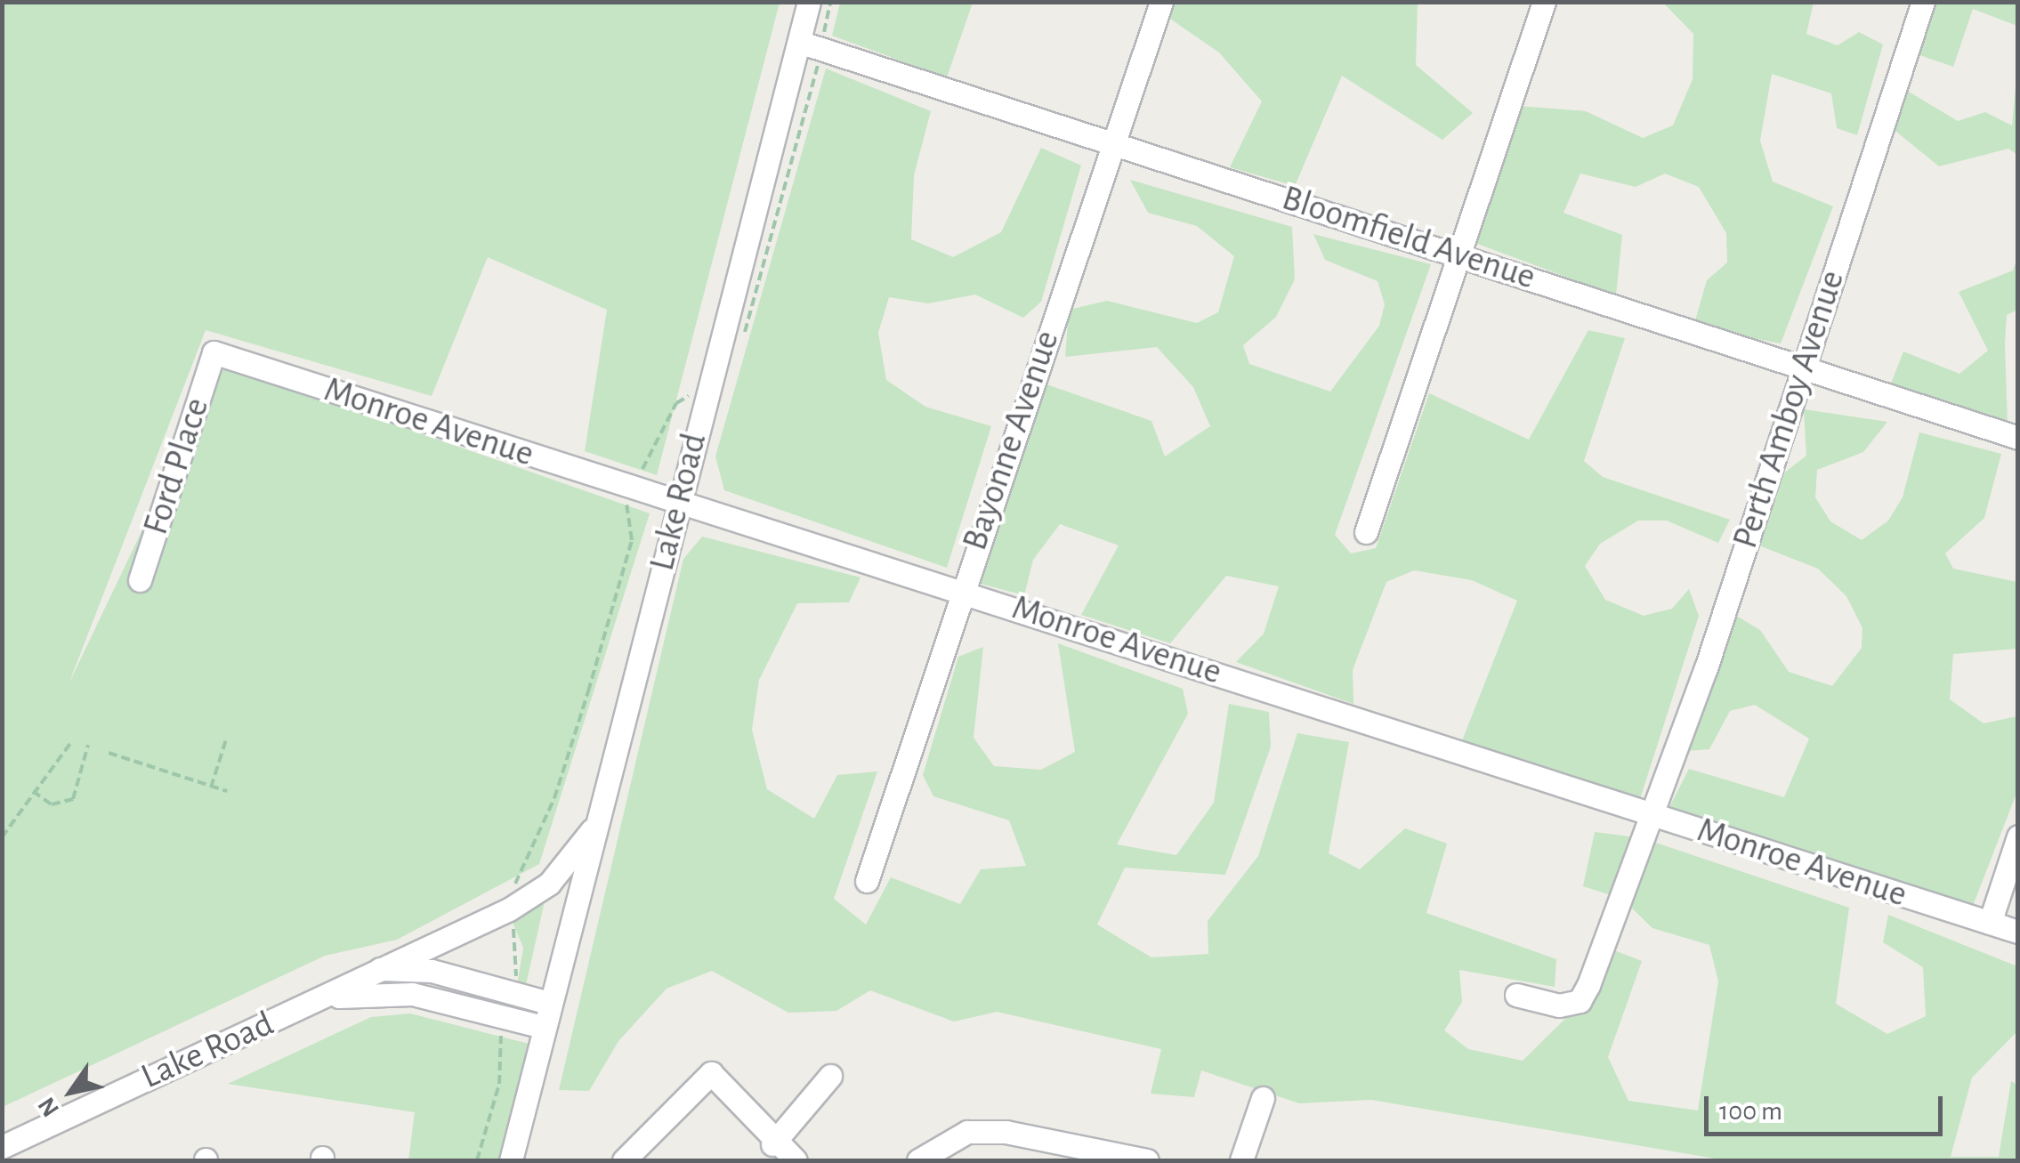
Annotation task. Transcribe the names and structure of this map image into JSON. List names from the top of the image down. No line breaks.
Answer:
{"streets":{"street":["Bloomfield Avenue","Perth Amboy Avenue","Monroe Avenue","Bayonne Avenue","Ford Place","Lake Road"]},"crossings":[["Bloomfield Avenue","Perth Amboy Avenue"],["Bloomfield Avenue","Bayonne Avenue"],["Bloomfield Avenue","Lake Road"],["Perth Amboy Avenue","Monroe Avenue"],["Monroe Avenue","Bayonne Avenue"],["Monroe Avenue","Ford Place"],["Monroe Avenue","Lake Road"]],"scale_bar":"100 m","north":"bottom left"}
